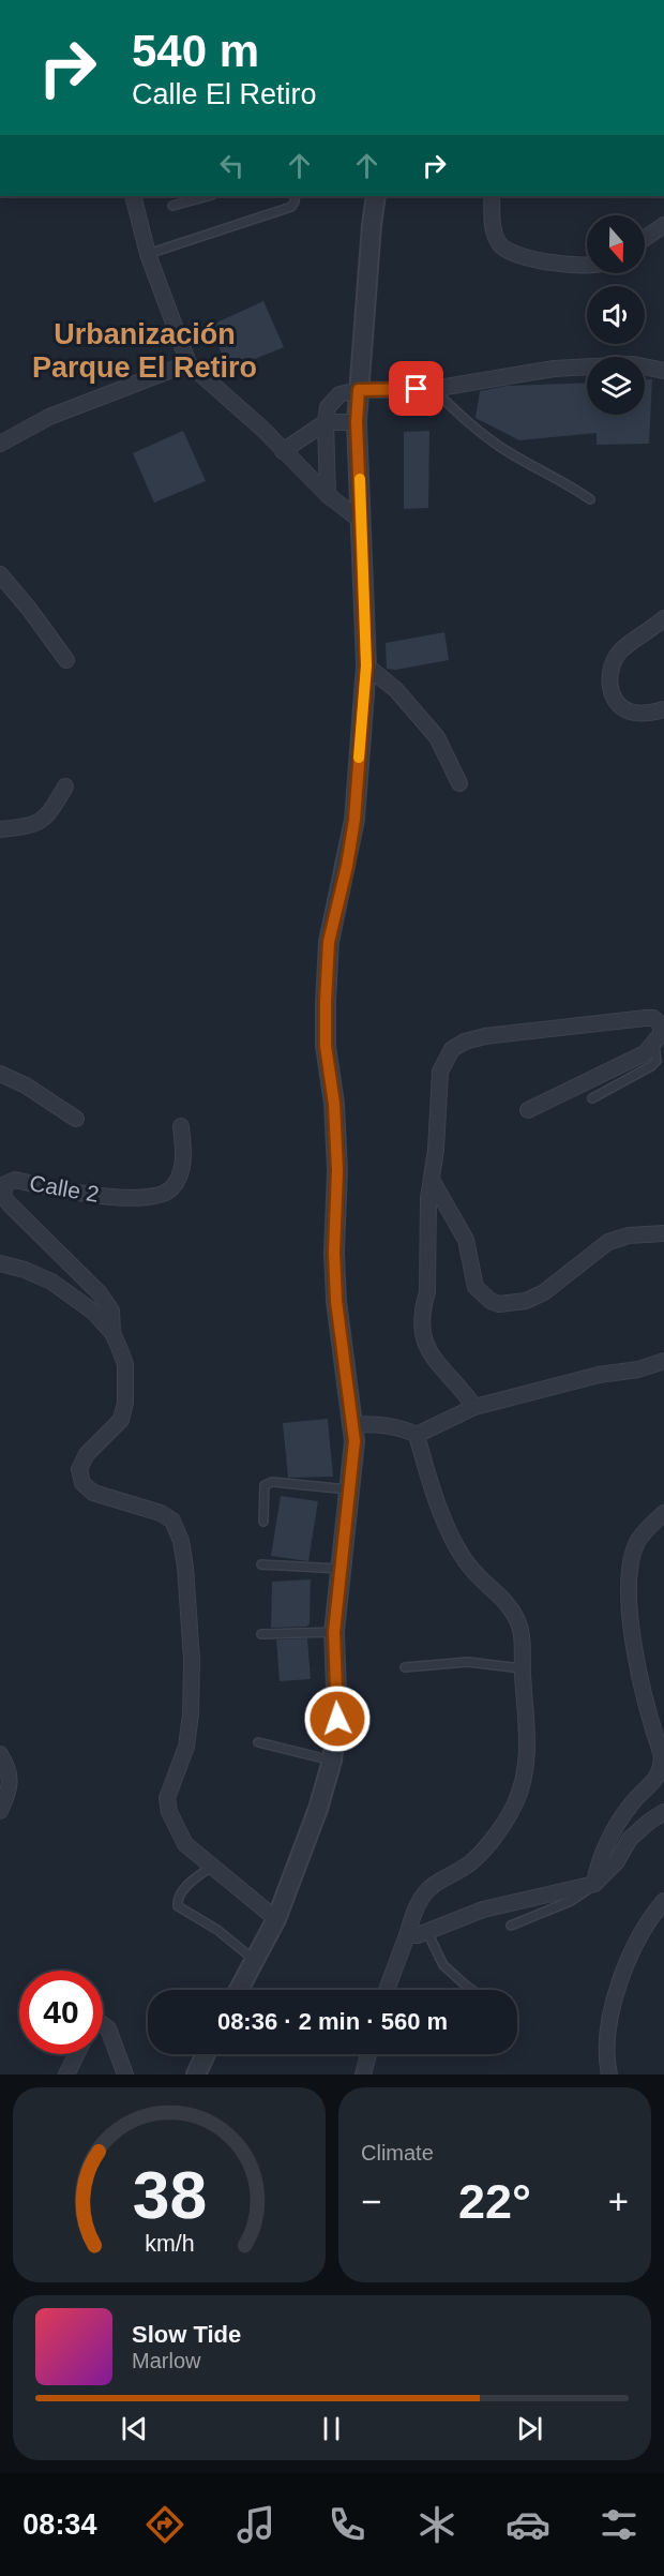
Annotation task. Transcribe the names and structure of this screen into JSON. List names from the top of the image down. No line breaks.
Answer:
{"streets":{"street":["Calle 2"]},"districts":["Urbanización Parque El Retiro"],"north":"bottom","page":{"turn":["540 m","Calle El Retiro"],"limit":"40","trip":"08:36 · 2 min · 560 m","tile":"Climate","heat":["−","22°","+"],"song":["Slow Tide","Marlow"],"tabs":"08:34","gauge":["38","km/h"]}}
